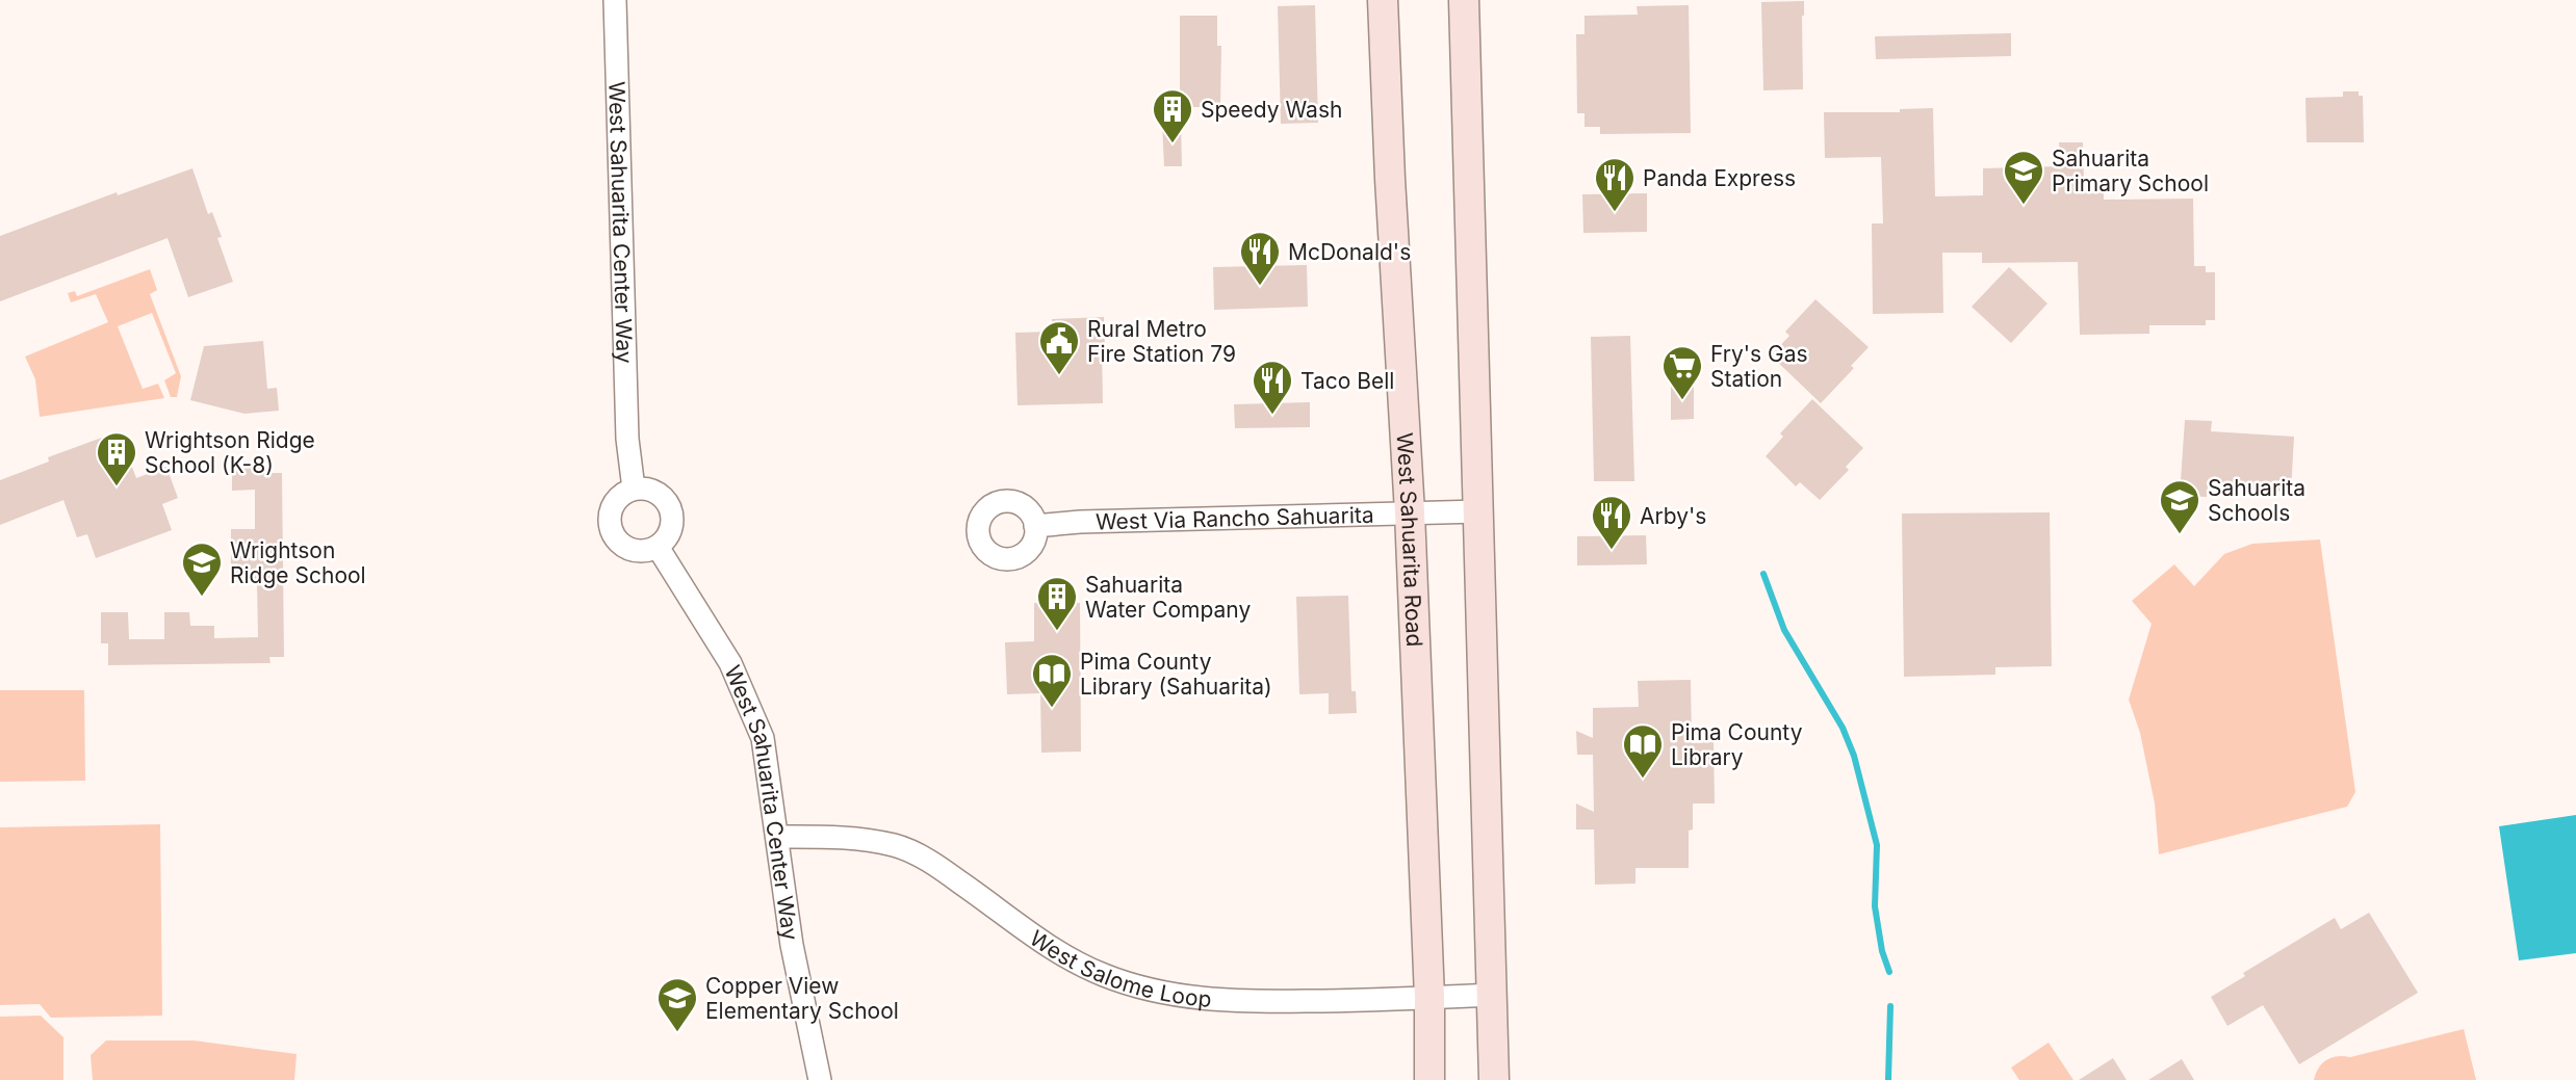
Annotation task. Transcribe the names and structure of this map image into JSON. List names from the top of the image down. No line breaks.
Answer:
{"streets":{"main road":["West Sahuarita Road"],"street":["West Sahuarita Center Way","West Via Rancho Sahuarita","West Salome Loop"]},"crossings":[["West Sahuarita Center Way","West Salome Loop"],["West Via Rancho Sahuarita","West Sahuarita Road"],["West Sahuarita Road","West Salome Loop"]],"places":{"building":["Speedy Wash","Wrightson Ridge School (K-8)","Sahuarita Water Company"],"school or university":["Sahuarita Primary School","Sahuarita Schools","Wrightson Ridge School","Copper View Elementary School"],"restaurant":["Panda Express","McDonald's","Taco Bell","Arby's"],"public building":["Rural Metro Fire Station 79"],"supermarket":["Fry's Gas Station"],"library":["Pima County Library (Sahuarita)","Pima County Library"]}}
